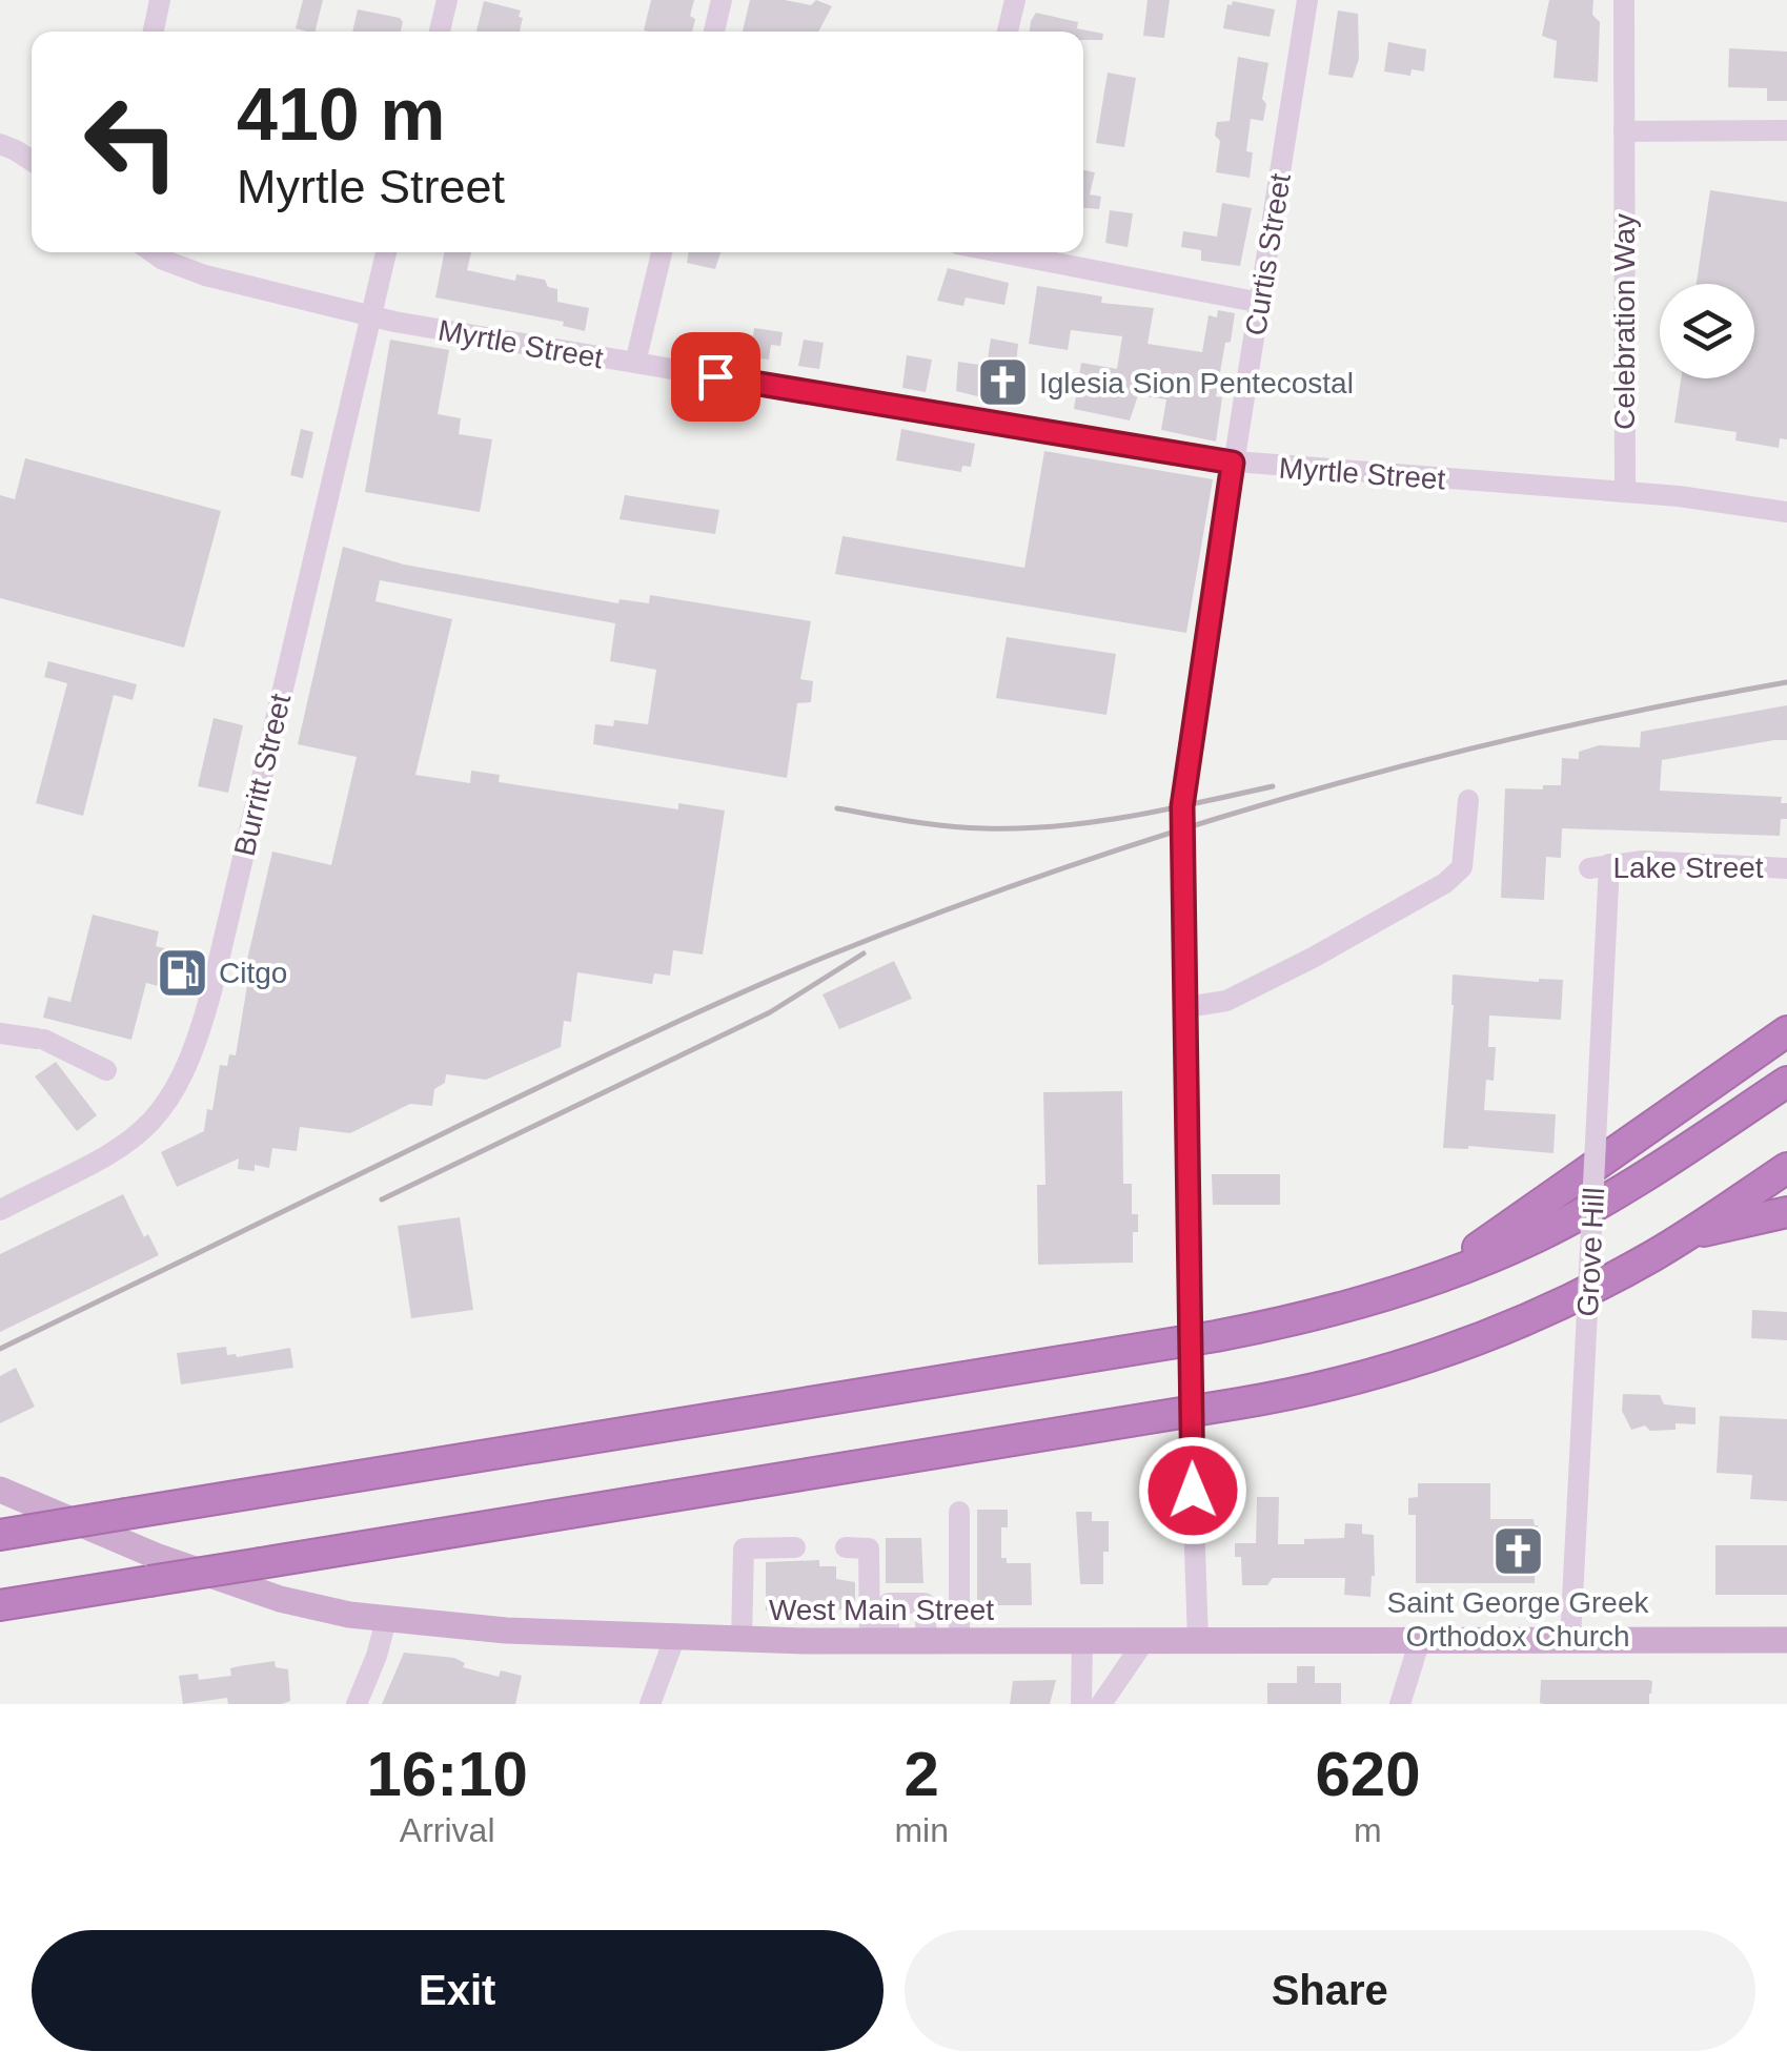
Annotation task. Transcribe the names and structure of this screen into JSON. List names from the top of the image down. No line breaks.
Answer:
{"streets":{"main road":["West Main Street"],"street":["Curtis Street","Celebration Way","Myrtle Street","Burritt Street","Lake Street","Grove Hill"]},"crossings":[["Curtis Street","Myrtle Street"],["Curtis Street","West Main Street"],["Celebration Way","Myrtle Street"],["Myrtle Street","Burritt Street"],["Lake Street","Grove Hill"],["Grove Hill","West Main Street"]],"places":{"church":["Iglesia Sion Pentecostal","Saint George Greek Orthodox Church"],"fuel station":["Citgo"]},"page":{"turn":["410 m","Myrtle Street"],"eta":["16:10","Arrival","2","min","620","m"],"buttons":["Exit","Share"]}}
